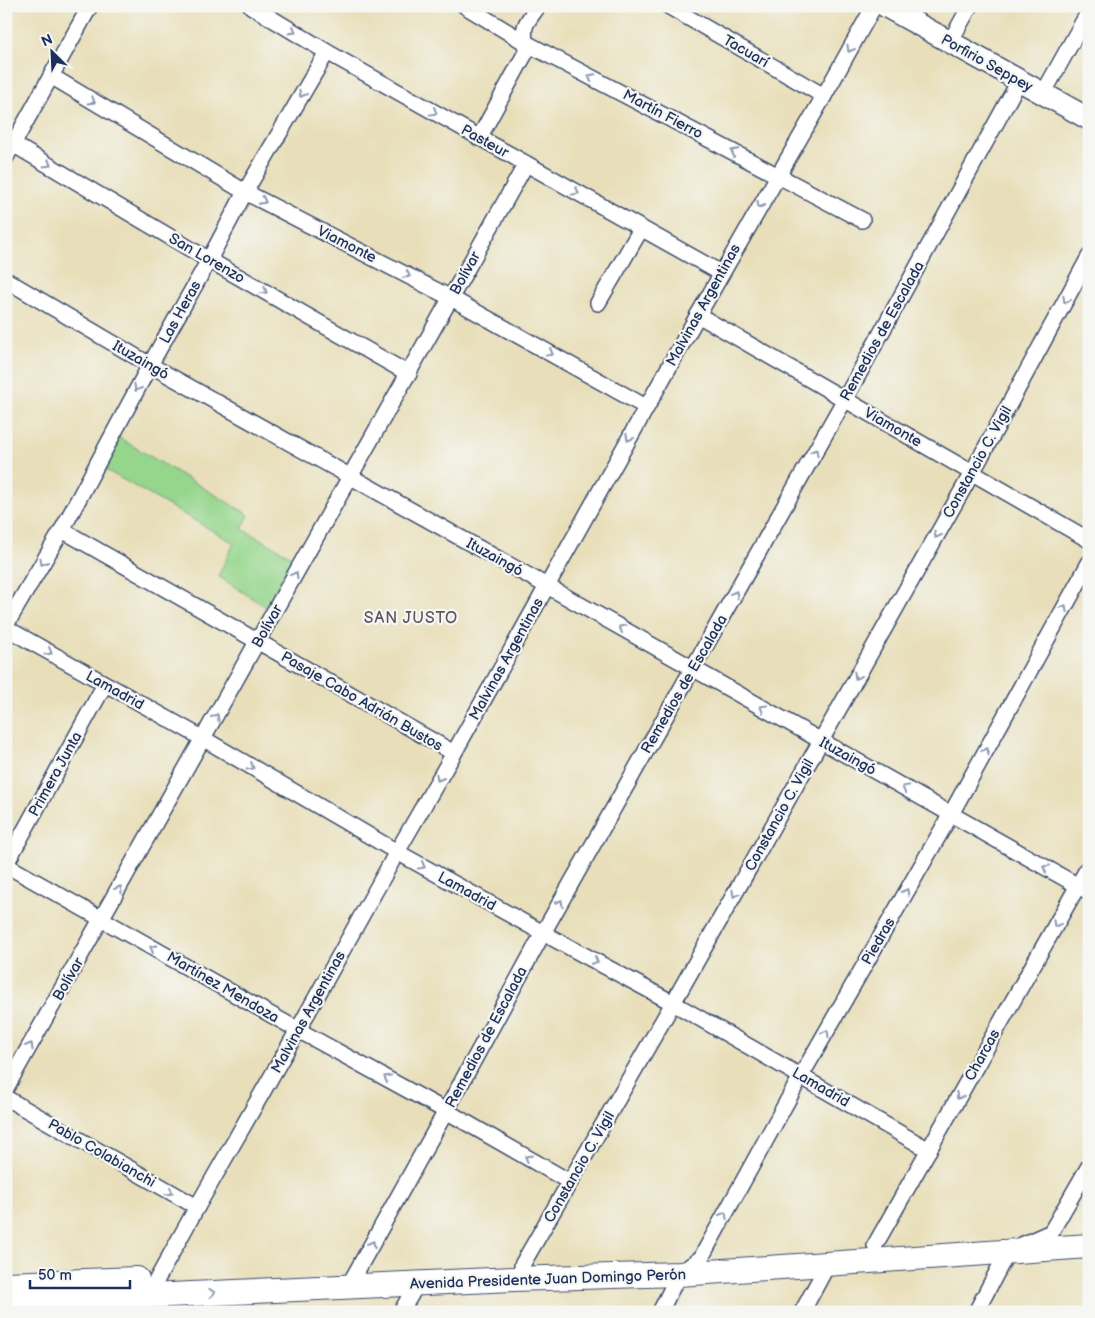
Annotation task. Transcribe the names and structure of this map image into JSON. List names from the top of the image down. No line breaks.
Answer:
{"streets":{"main road":["Porfirio Seppey","Avenida Presidente Juan Domingo Perón"],"street":["Tacuarí","Martín Fierro","Pasteur","Viamonte","San Lorenzo","Bolívar","Malvinas Argentinas","Las Heras","Remedios de Escalada","Ituzaingó","Constancio C. Vigil","Lamadrid","Pasaje Cabo Adrián Bustos","Primera Junta","Piedras","Martínez Mendoza","Charcas","Pablo Colabianchi"]},"crossings":[["Tacuarí","Malvinas Argentinas"],["Porfirio Seppey","Remedios de Escalada"],["Martín Fierro","Malvinas Argentinas"],["Pasteur","Bolívar"],["Pasteur","Malvinas Argentinas"],["Pasteur","Las Heras"],["Viamonte","Bolívar"],["Viamonte","Malvinas Argentinas"],["Viamonte","Las Heras"],["Viamonte","Remedios de Escalada"],["Viamonte","Constancio C. Vigil"],["San Lorenzo","Bolívar"],["San Lorenzo","Las Heras"],["Bolívar","Ituzaingó"],["Bolívar","Lamadrid"],["Bolívar","Pasaje Cabo Adrián Bustos"],["Bolívar","Martínez Mendoza"],["Malvinas Argentinas","Ituzaingó"],["Malvinas Argentinas","Lamadrid"],["Malvinas Argentinas","Pasaje Cabo Adrián Bustos"],["Malvinas Argentinas","Martínez Mendoza"],["Malvinas Argentinas","Pablo Colabianchi"],["Malvinas Argentinas","Avenida Presidente Juan Domingo Perón"],["Las Heras","Ituzaingó"],["Las Heras","Lamadrid"],["Las Heras","Pasaje Cabo Adrián Bustos"],["Remedios de Escalada","Ituzaingó"],["Remedios de Escalada","Lamadrid"],["Remedios de Escalada","Martínez Mendoza"],["Remedios de Escalada","Avenida Presidente Juan Domingo Perón"],["Ituzaingó","Constancio C. Vigil"],["Ituzaingó","Piedras"],["Ituzaingó","Charcas"],["Constancio C. Vigil","Lamadrid"],["Constancio C. Vigil","Martínez Mendoza"],["Constancio C. Vigil","Avenida Presidente Juan Domingo Perón"],["Lamadrid","Primera Junta"],["Lamadrid","Piedras"],["Lamadrid","Charcas"],["Primera Junta","Martínez Mendoza"],["Piedras","Avenida Presidente Juan Domingo Perón"],["Charcas","Avenida Presidente Juan Domingo Perón"]],"one_way":["Martín Fierro","Pasteur","Viamonte","San Lorenzo","Bolívar","Malvinas Argentinas","Las Heras","Remedios de Escalada","Ituzaingó","Constancio C. Vigil","Lamadrid","Piedras","Martínez Mendoza","Charcas","Pablo Colabianchi"],"districts":["SAN JUSTO"],"scale_bar":"50 m","north":"top left"}
